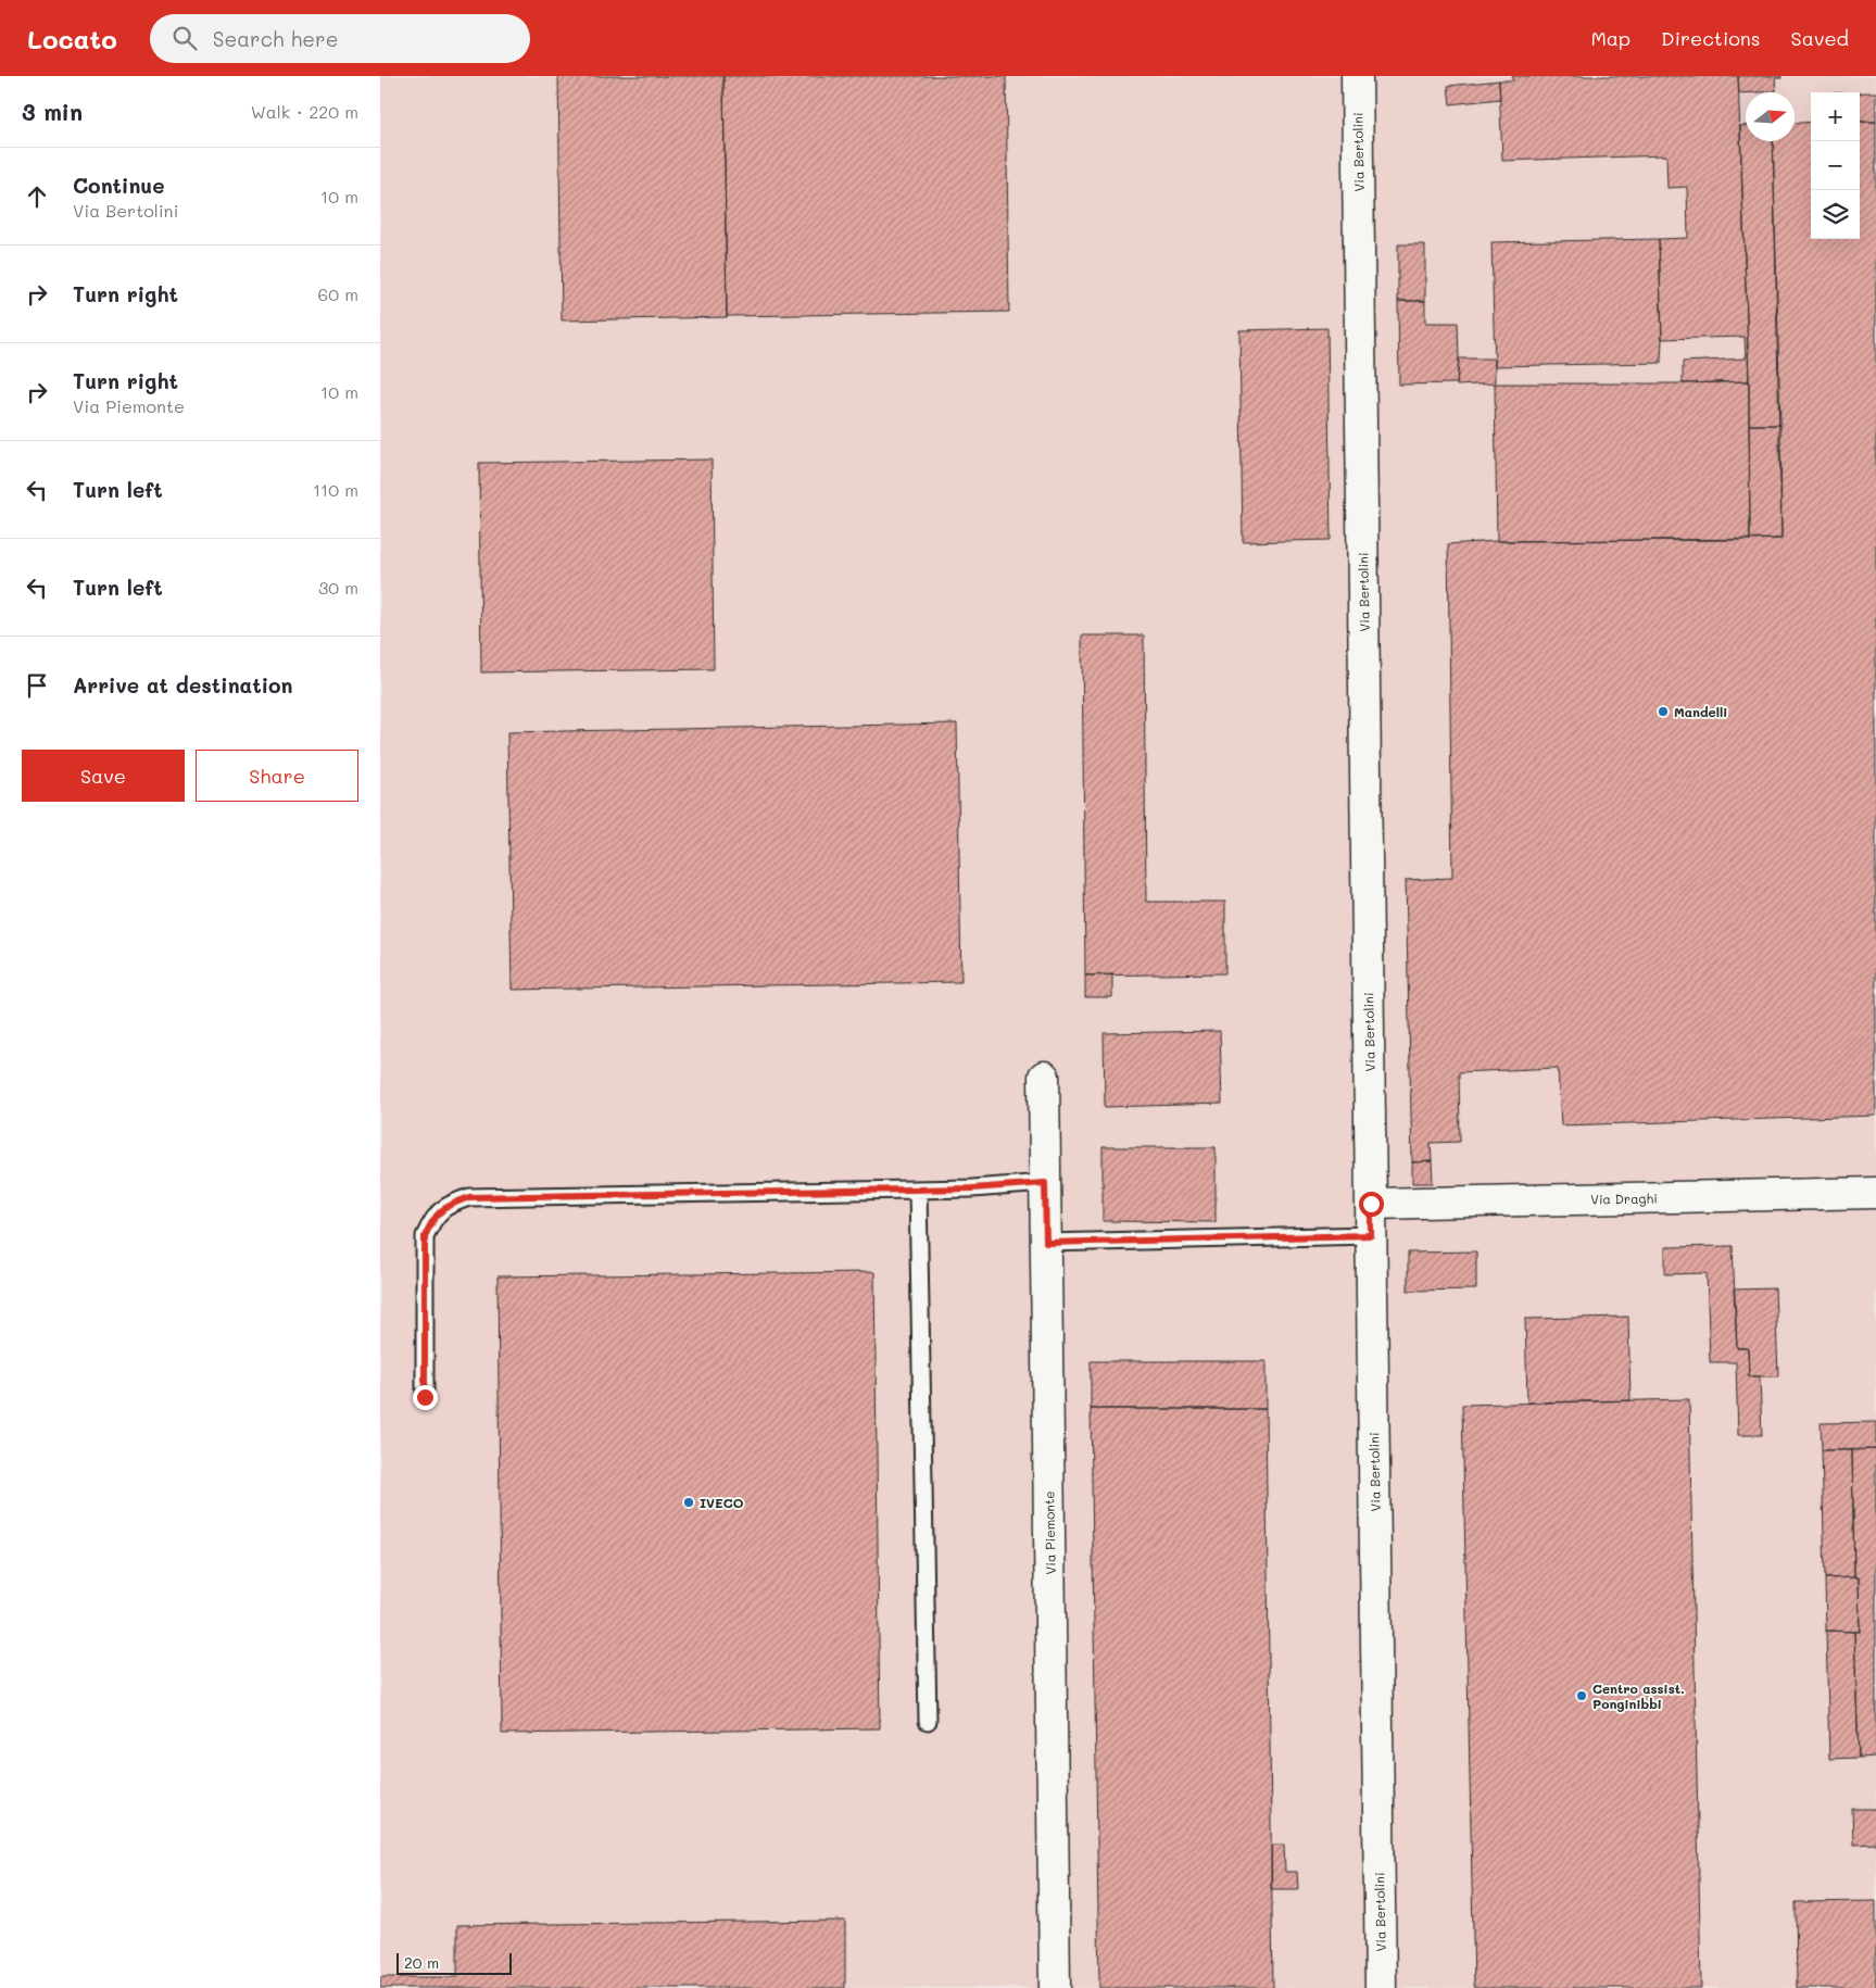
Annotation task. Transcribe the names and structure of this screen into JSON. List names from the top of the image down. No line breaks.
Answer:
{"streets":{"street":["Via Bertolini","Via Draghi","Via Piemonte"]},"crossings":[["Via Bertolini","Via Draghi"]],"places":["Mandelli","IVECO","Centro assist. Ponginibbi"],"scale_bar":"20 m","north":"right","page":{"header":"Locato","search":"Search here","nav":["Map","Directions","Saved"],"heading":["3 min","Walk · 220 m"],"map_buttons":["+","−"],"list":[["Continue","Via Bertolini","10 m"],["Turn right","60 m"],["Turn right","Via Piemonte","10 m"],["Turn left","110 m"],["Turn left","30 m"],"Arrive at destination"],"buttons":["Save","Share"],"scale":"20 m"}}
